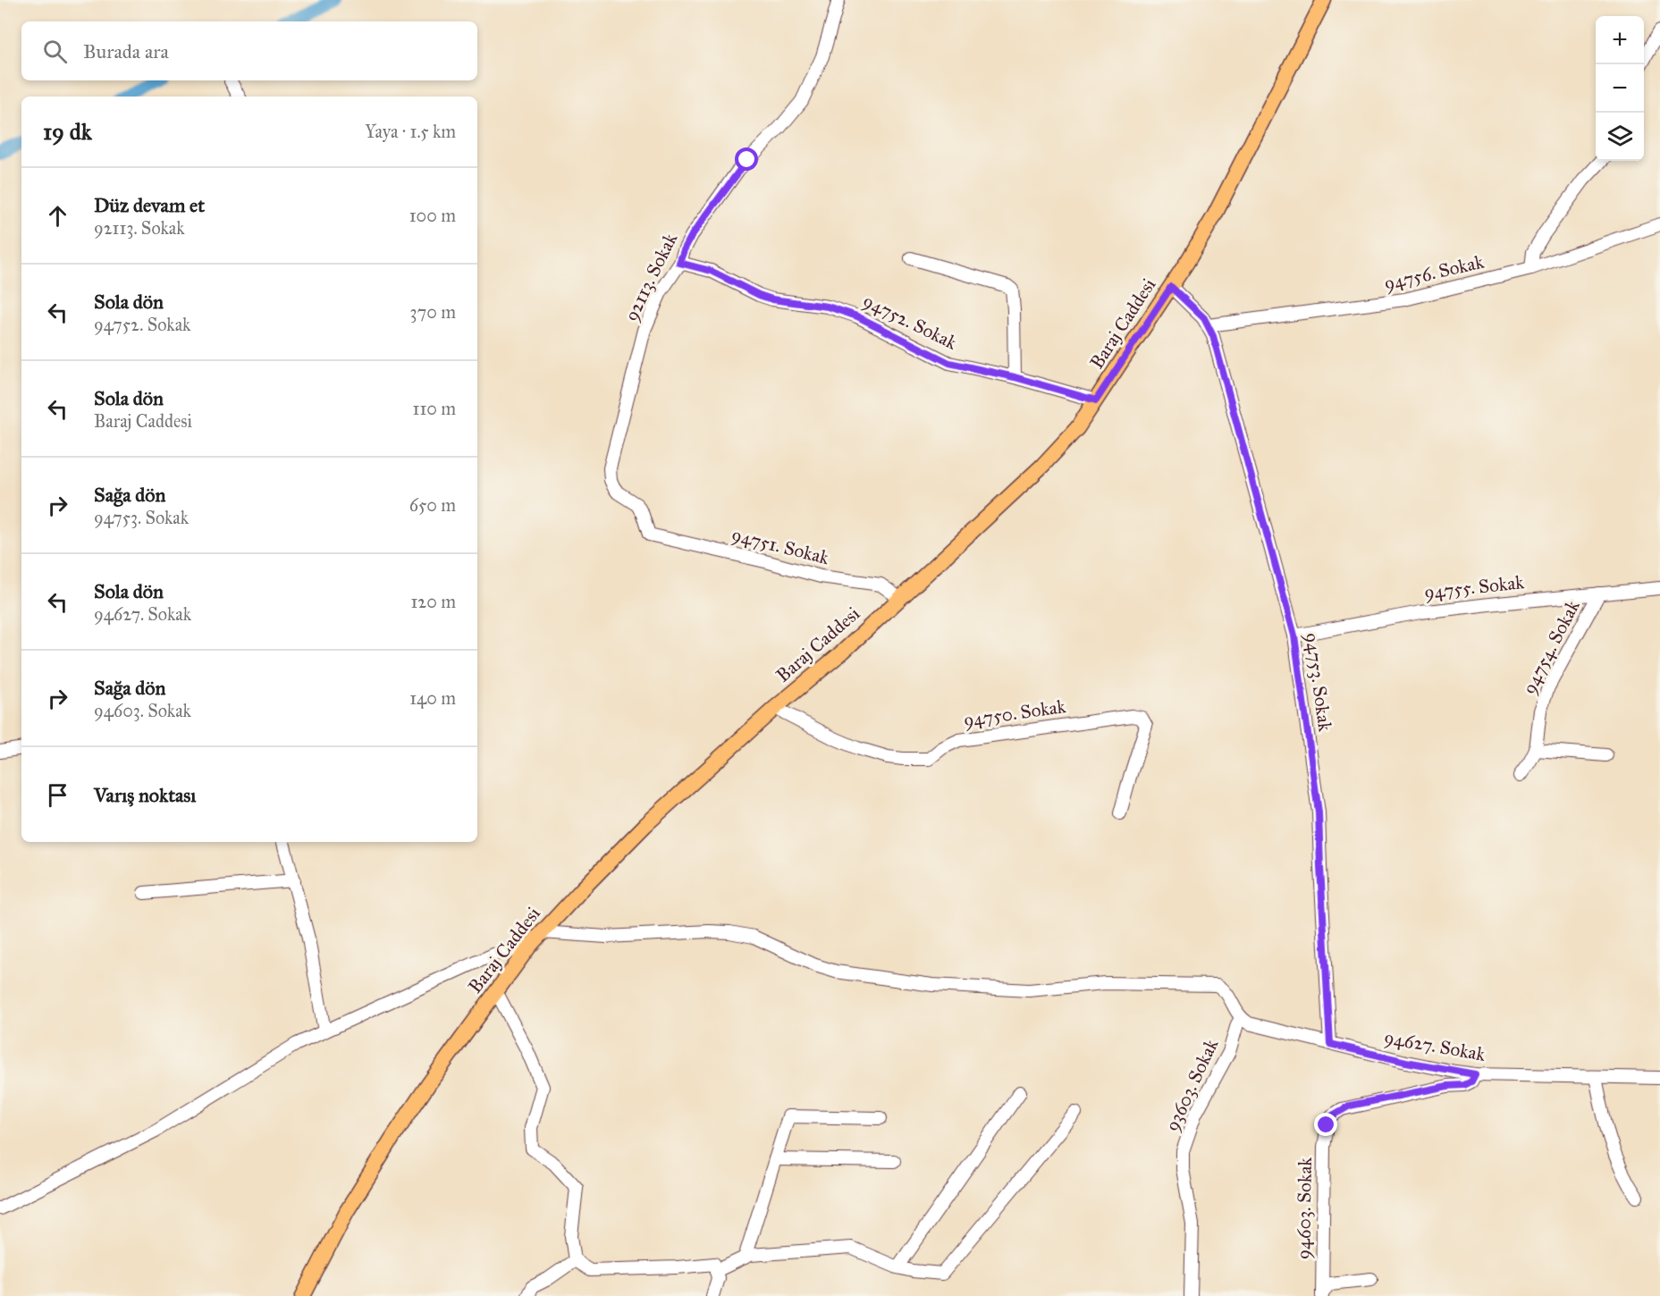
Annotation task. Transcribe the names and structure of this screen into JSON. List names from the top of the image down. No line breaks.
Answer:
{"streets":{"main road":["Baraj Caddesi"],"street":["94756. Sokak","92113. Sokak","94752. Sokak","94751. Sokak","94755. Sokak","94754. Sokak","94753. Sokak","94750. Sokak","94627. Sokak","93603. Sokak","94603. Sokak"]},"crossings":[["94756. Sokak","94753. Sokak"],["92113. Sokak","94752. Sokak"],["92113. Sokak","94751. Sokak"],["94752. Sokak","Baraj Caddesi"],["Baraj Caddesi","94751. Sokak"],["Baraj Caddesi","94753. Sokak"],["Baraj Caddesi","94750. Sokak"],["94755. Sokak","94754. Sokak"],["94755. Sokak","94753. Sokak"],["94753. Sokak","94627. Sokak"],["94627. Sokak","93603. Sokak"],["94627. Sokak","94603. Sokak"]],"page":{"map_buttons":["+","−"],"search":"Burada ara","heading":["19 dk","Yaya · 1.5 km"],"list":[["Düz devam et","92113. Sokak","100 m"],["Sola dön","94752. Sokak","370 m"],["Sola dön","Baraj Caddesi","110 m"],["Sağa dön","94753. Sokak","650 m"],["Sola dön","94627. Sokak","120 m"],["Sağa dön","94603. Sokak","140 m"],"Varış noktası"]}}
